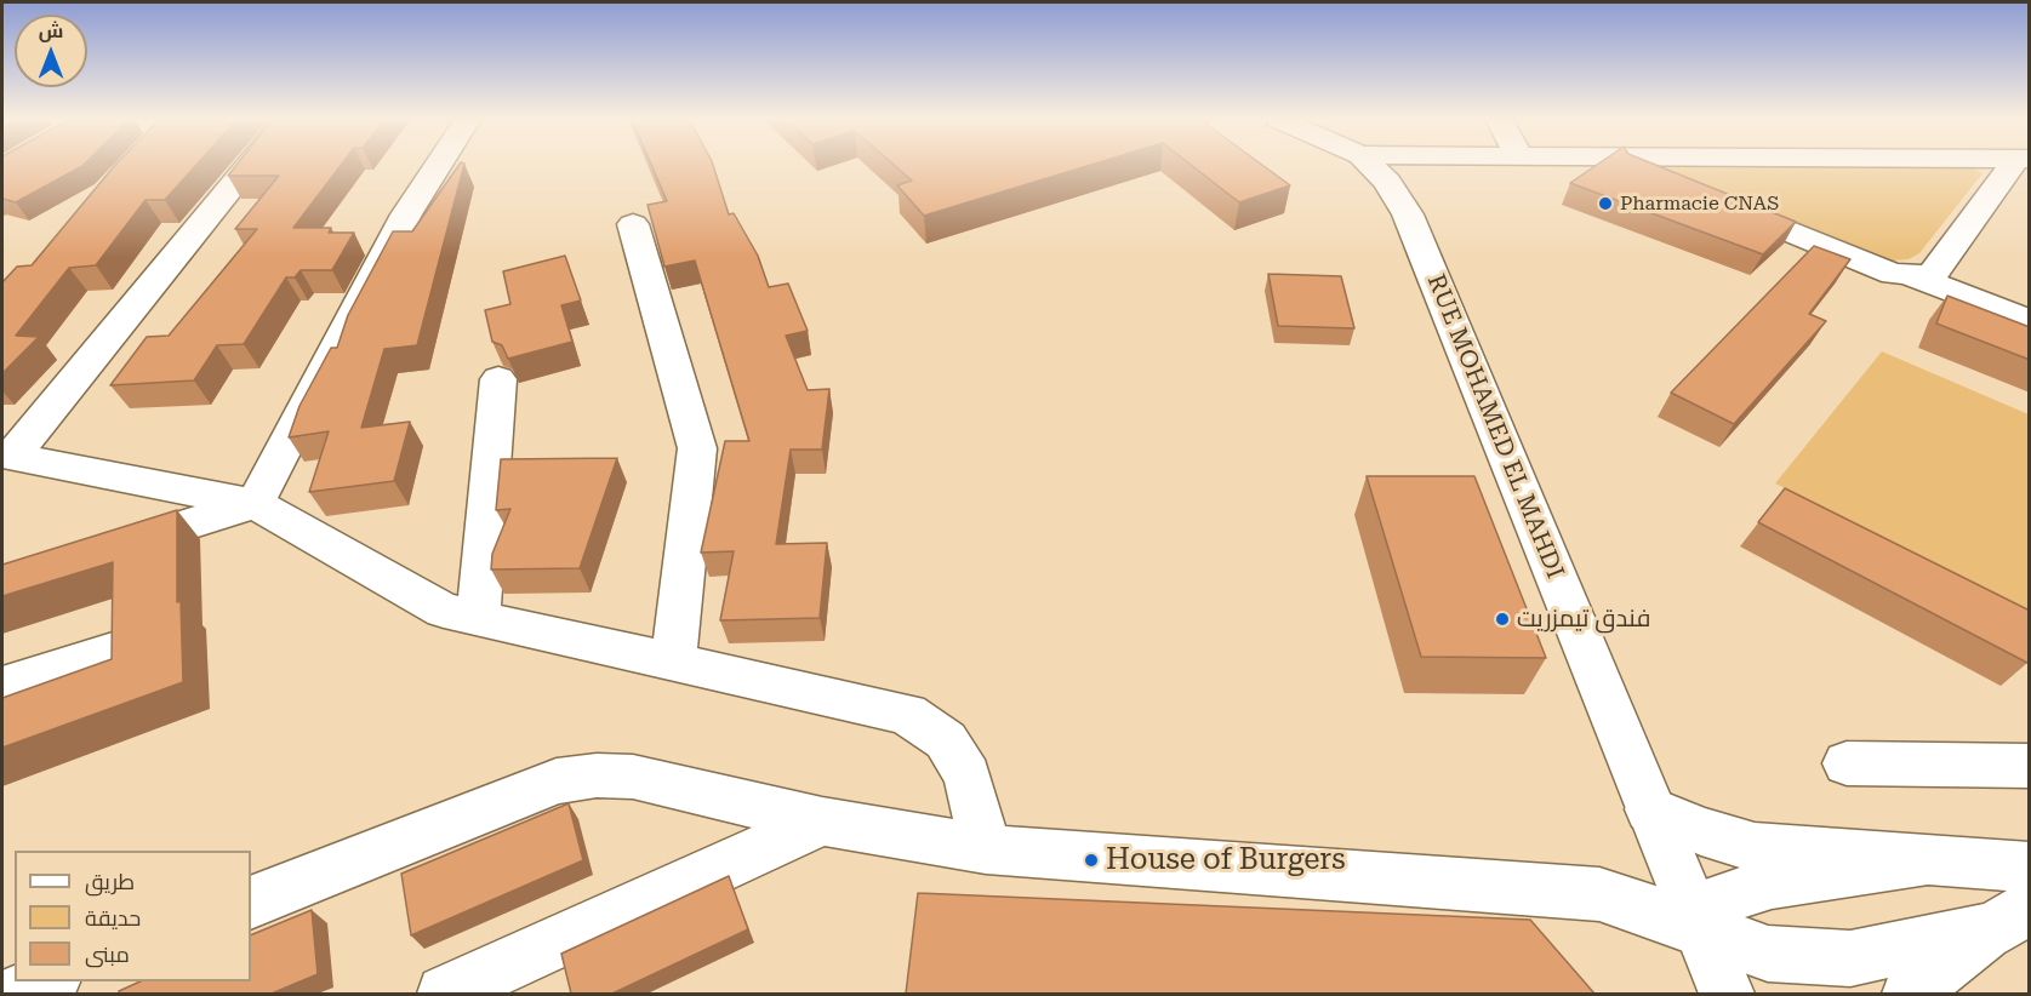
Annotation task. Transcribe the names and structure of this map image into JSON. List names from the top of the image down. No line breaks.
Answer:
{"streets":{"street":["RUE MOHAMED EL MAHDI"]},"places":["Pharmacie CNAS","فندق تيمزريت","House of Burgers"],"legend":["طريق","حديقة","مبنى"],"north":"top"}
